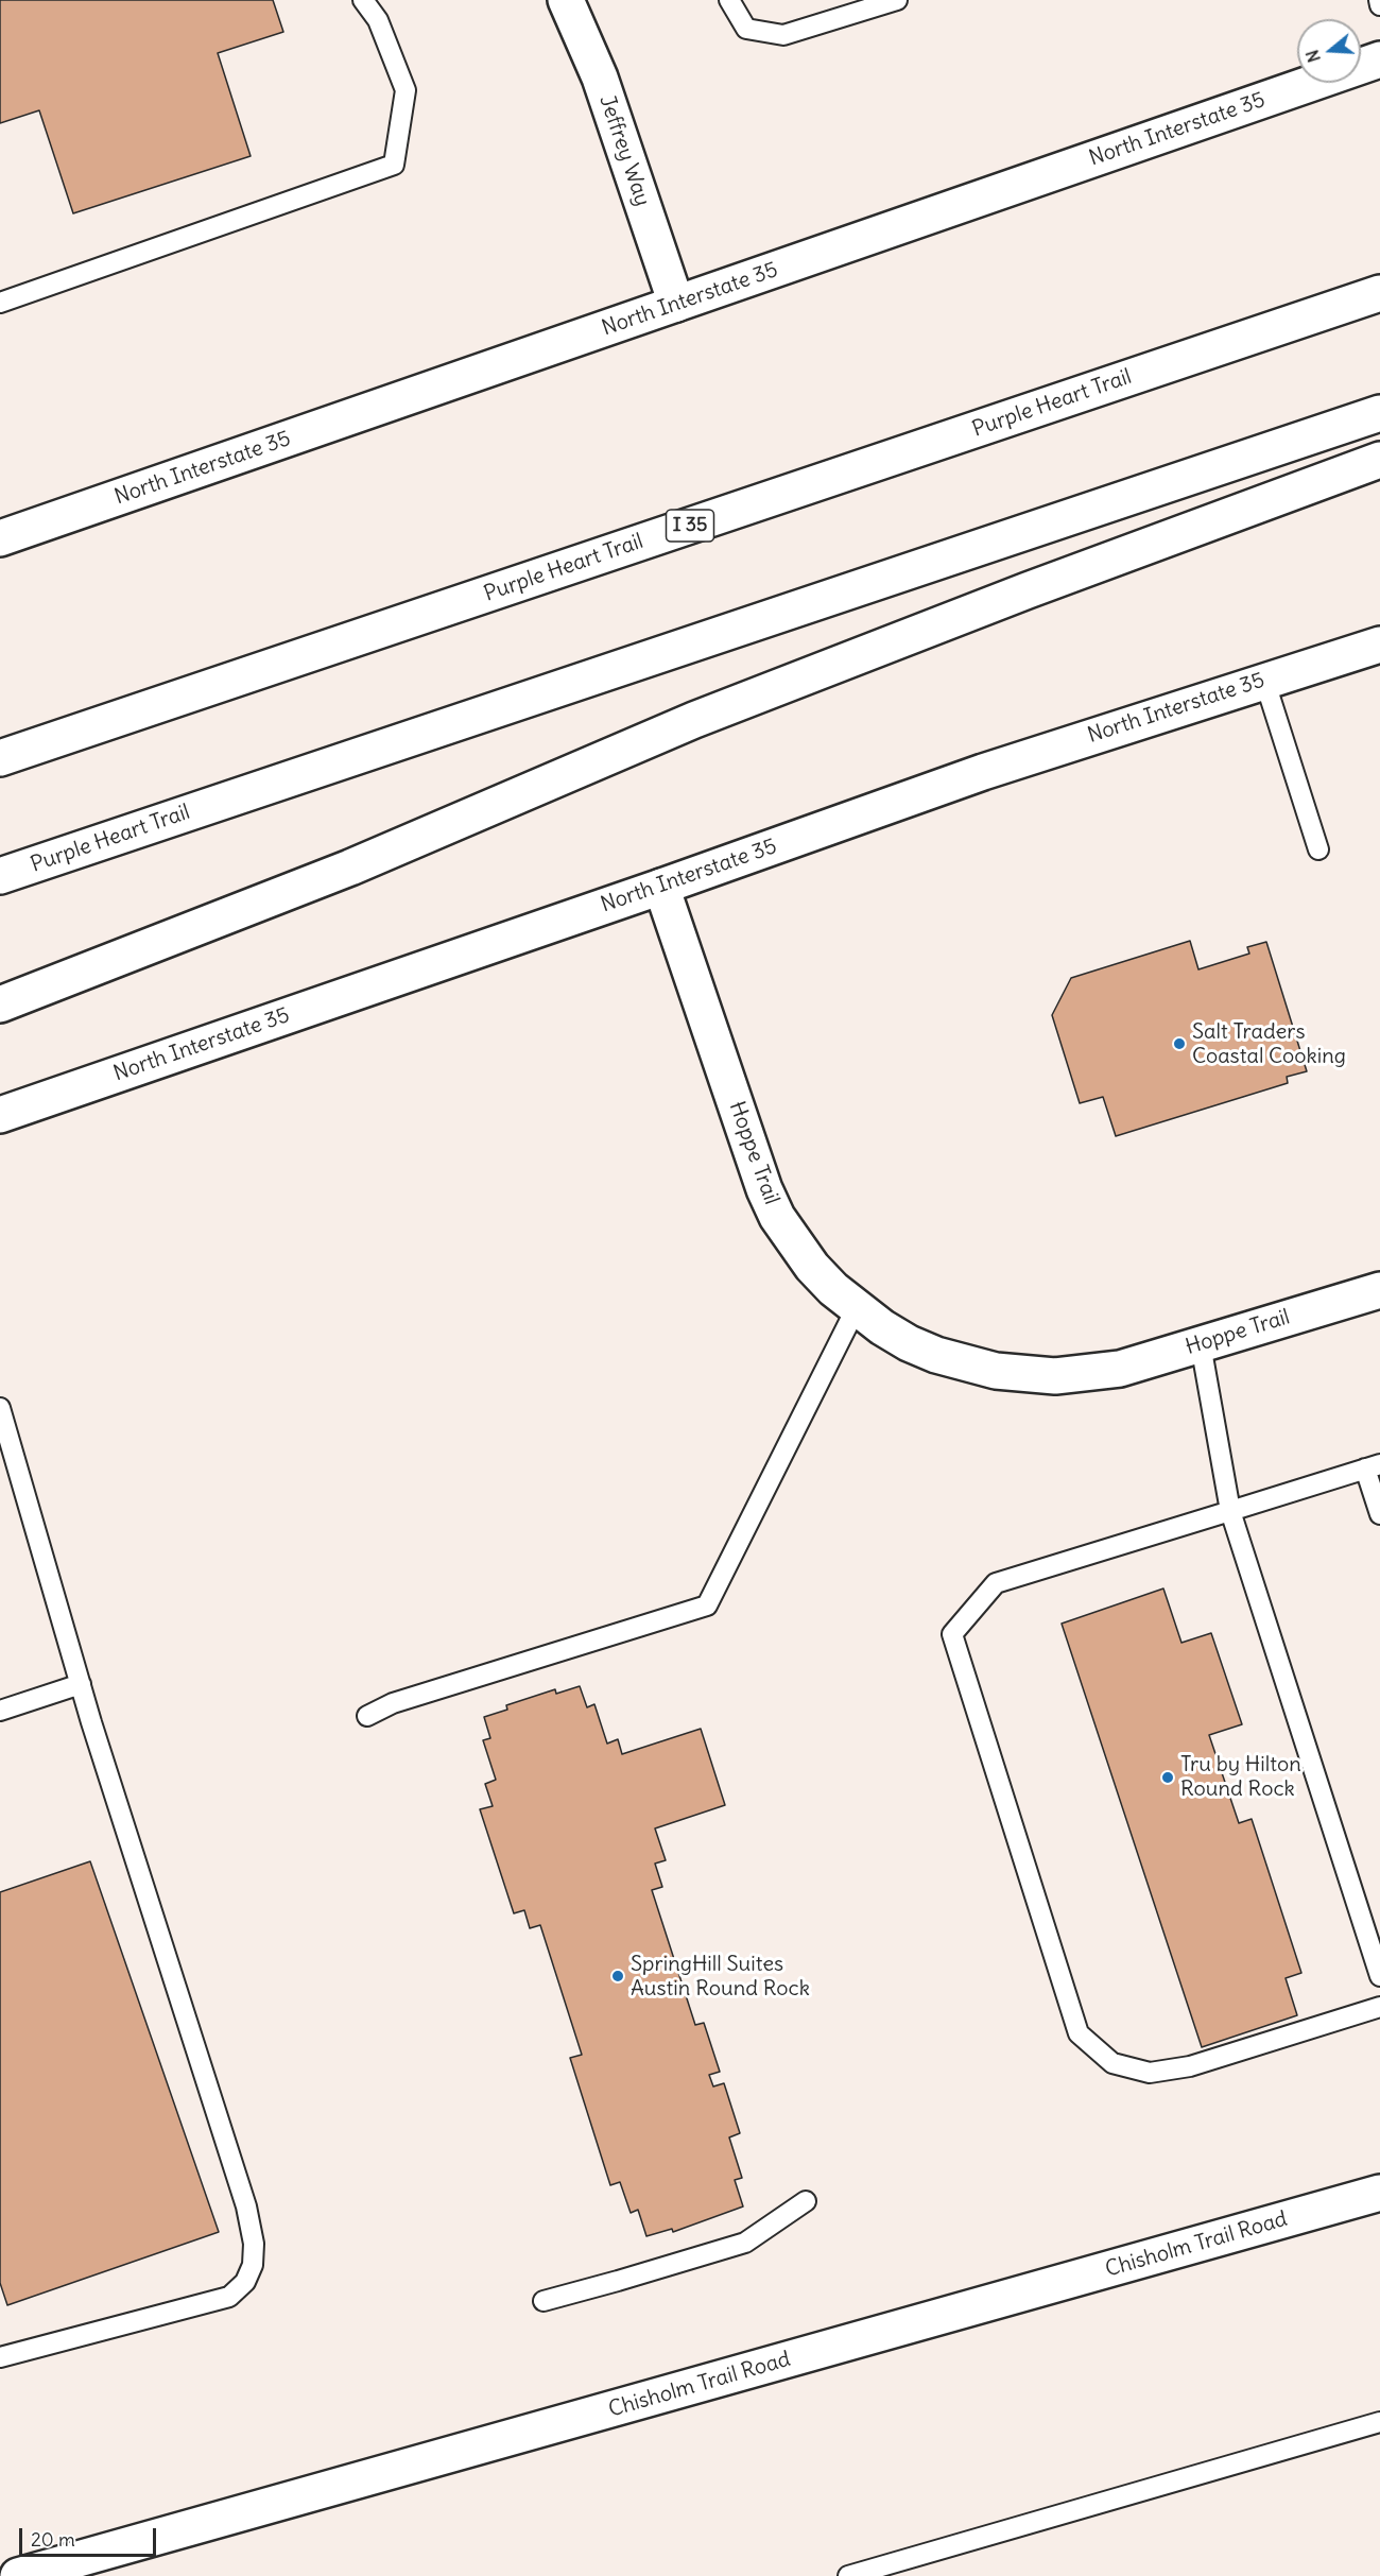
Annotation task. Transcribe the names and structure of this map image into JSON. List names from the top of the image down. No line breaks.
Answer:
{"streets":{"main road":["North Interstate 35","Jeffrey Way","Purple Heart Trail","I 35","Hoppe Trail","Chisholm Trail Road"]},"crossings":[["North Interstate 35","Jeffrey Way"],["North Interstate 35","Hoppe Trail"]],"places":["Salt Traders Coastal Cooking","Tru by Hilton Round Rock","SpringHill Suites Austin Round Rock"],"scale_bar":"20 m","north":"left"}
